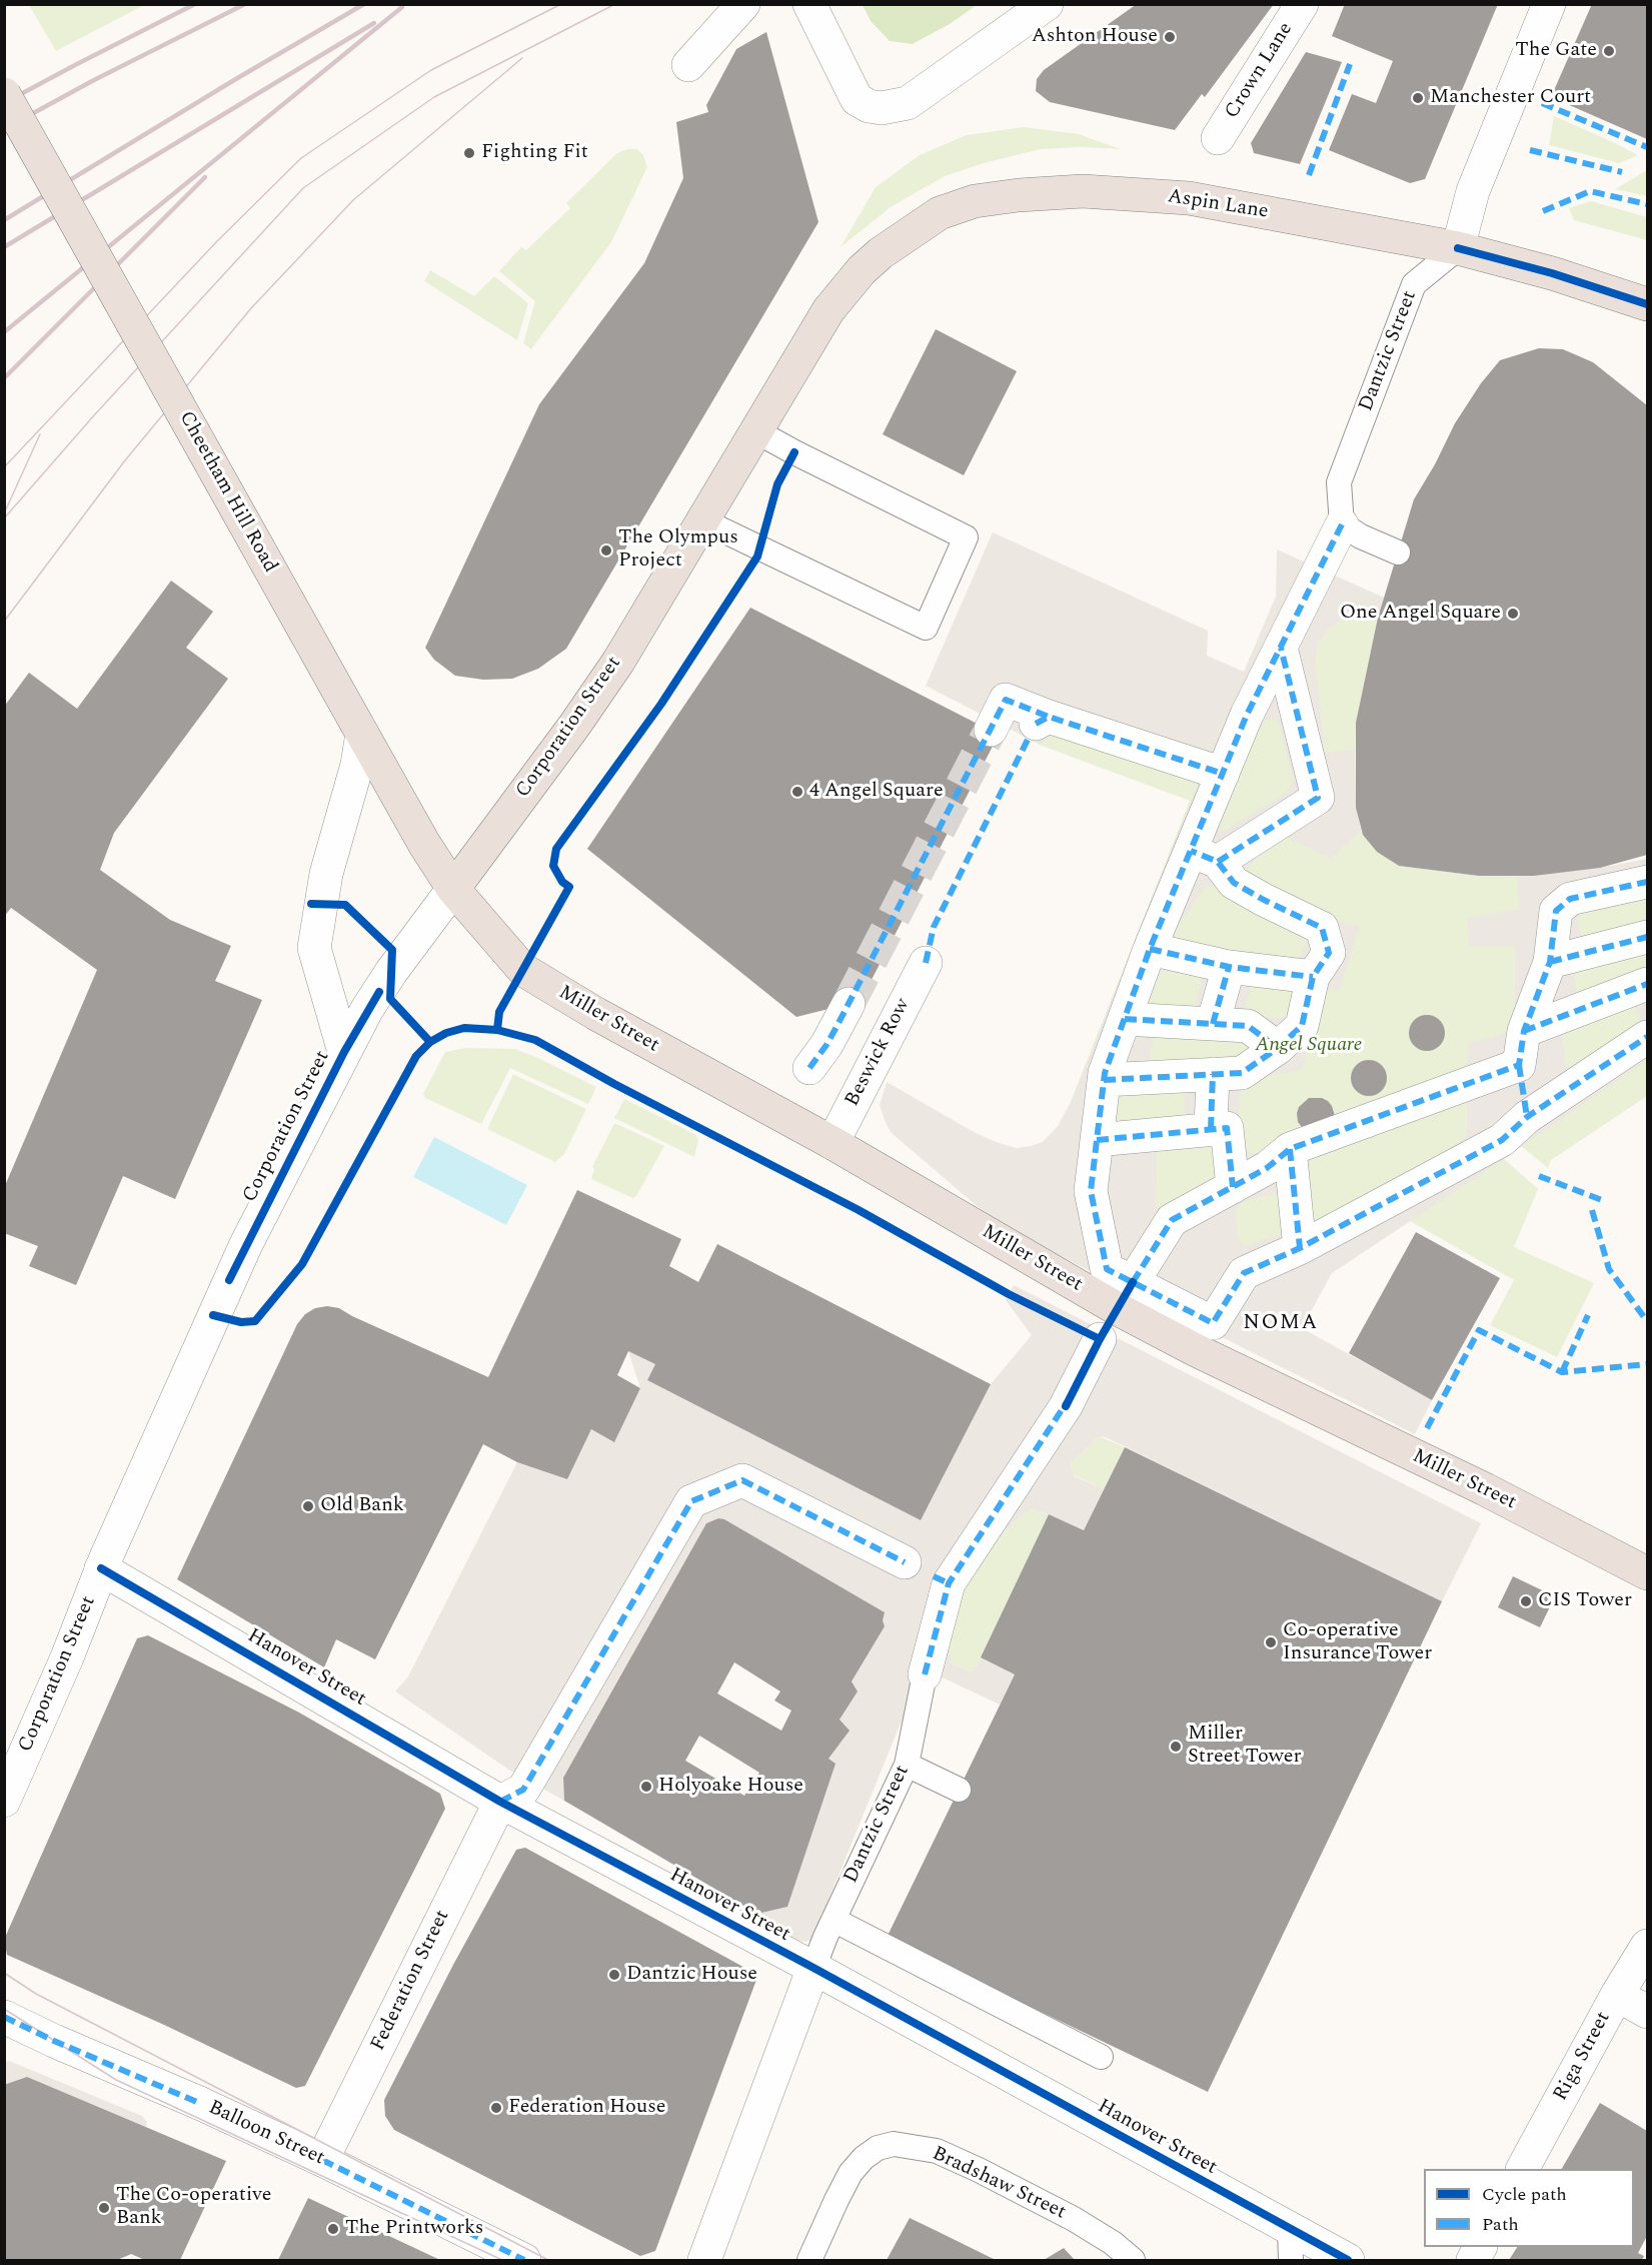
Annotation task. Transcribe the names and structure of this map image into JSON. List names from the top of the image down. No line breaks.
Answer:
{"streets":{"highway":["Aspin Lane","Cheetham Hill Road","Corporation Street","Miller Street"],"street":["Crown Lane","Dantzic Street","Beswick Row","Hanover Street","Federation Street","Riga Street","Balloon Street"],"lane":["Bradshaw Street"]},"crossings":[["Aspin Lane","Dantzic Street"],["Aspin Lane","Corporation Street"],["Dantzic Street","Hanover Street"],["Cheetham Hill Road","Corporation Street"],["Cheetham Hill Road","Miller Street"],["Corporation Street","Miller Street"],["Corporation Street","Hanover Street"],["Miller Street","Beswick Row"],["Hanover Street","Federation Street"],["Federation Street","Balloon Street"]],"districts":["NOMA"],"parks":["Angel Square"],"places":["Ashton House","The Gate","Manchester Court","Fighting Fit","The Olympus Project","One Angel Square","4 Angel Square","Old Bank","CIS Tower","Co-operative Insurance Tower","Miller Street Tower","Holyoake House","Dantzic House","Federation House","The Co-operative Bank","The Printworks"],"legend":["Cycle path","Path"]}
